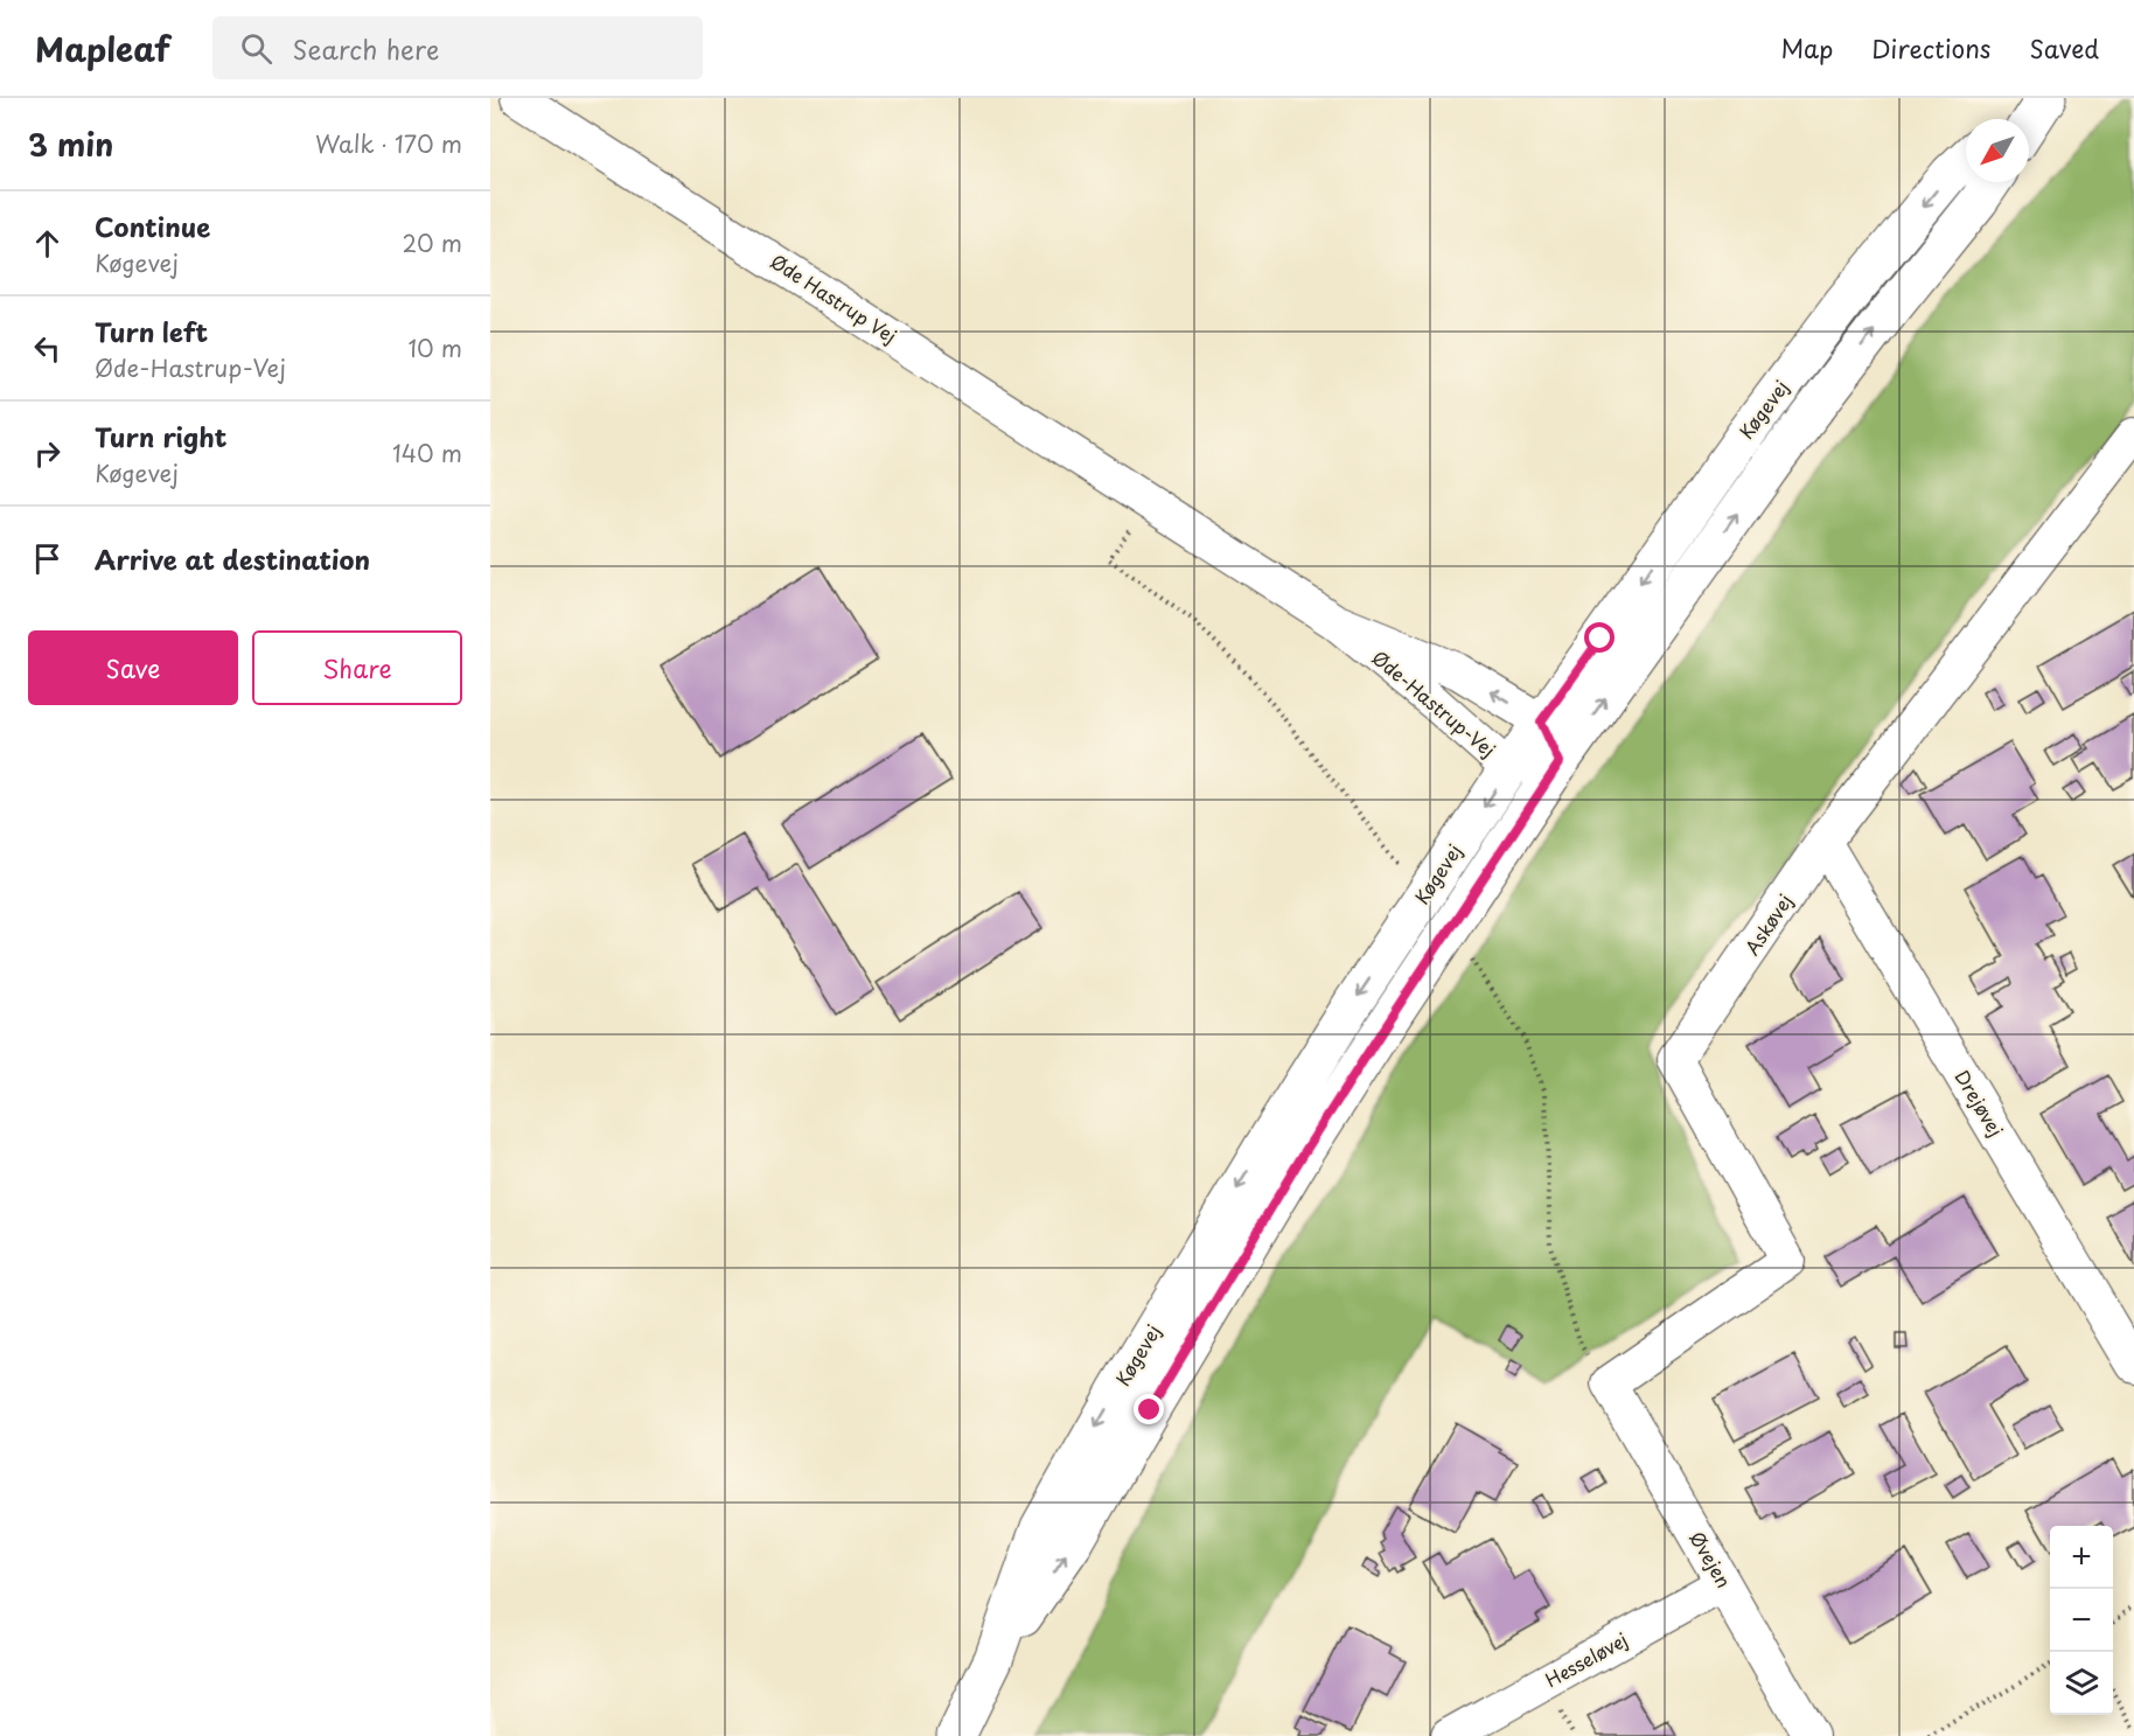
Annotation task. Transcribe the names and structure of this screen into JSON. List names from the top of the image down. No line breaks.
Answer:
{"streets":{"main road":["Køgevej"],"street":["Øde Hastrup Vej","Øde-Hastrup-Vej","Askøvej","Drejøvej","Øvejen","Hesseløvej"]},"crossings":[["Øde Hastrup Vej","Øde-Hastrup-Vej"],["Køgevej","Øde-Hastrup-Vej"],["Askøvej","Drejøvej"],["Askøvej","Øvejen"],["Øvejen","Hesseløvej"]],"north":"bottom left","page":{"header":"Mapleaf","search":"Search here","nav":["Map","Directions","Saved"],"heading":["3 min","Walk · 170 m"],"list":[["Continue","Køgevej","20 m"],["Turn left","Øde-Hastrup-Vej","10 m"],["Turn right","Køgevej","140 m"],"Arrive at destination"],"buttons":["Save","Share"],"map_buttons":["+","−"]}}
